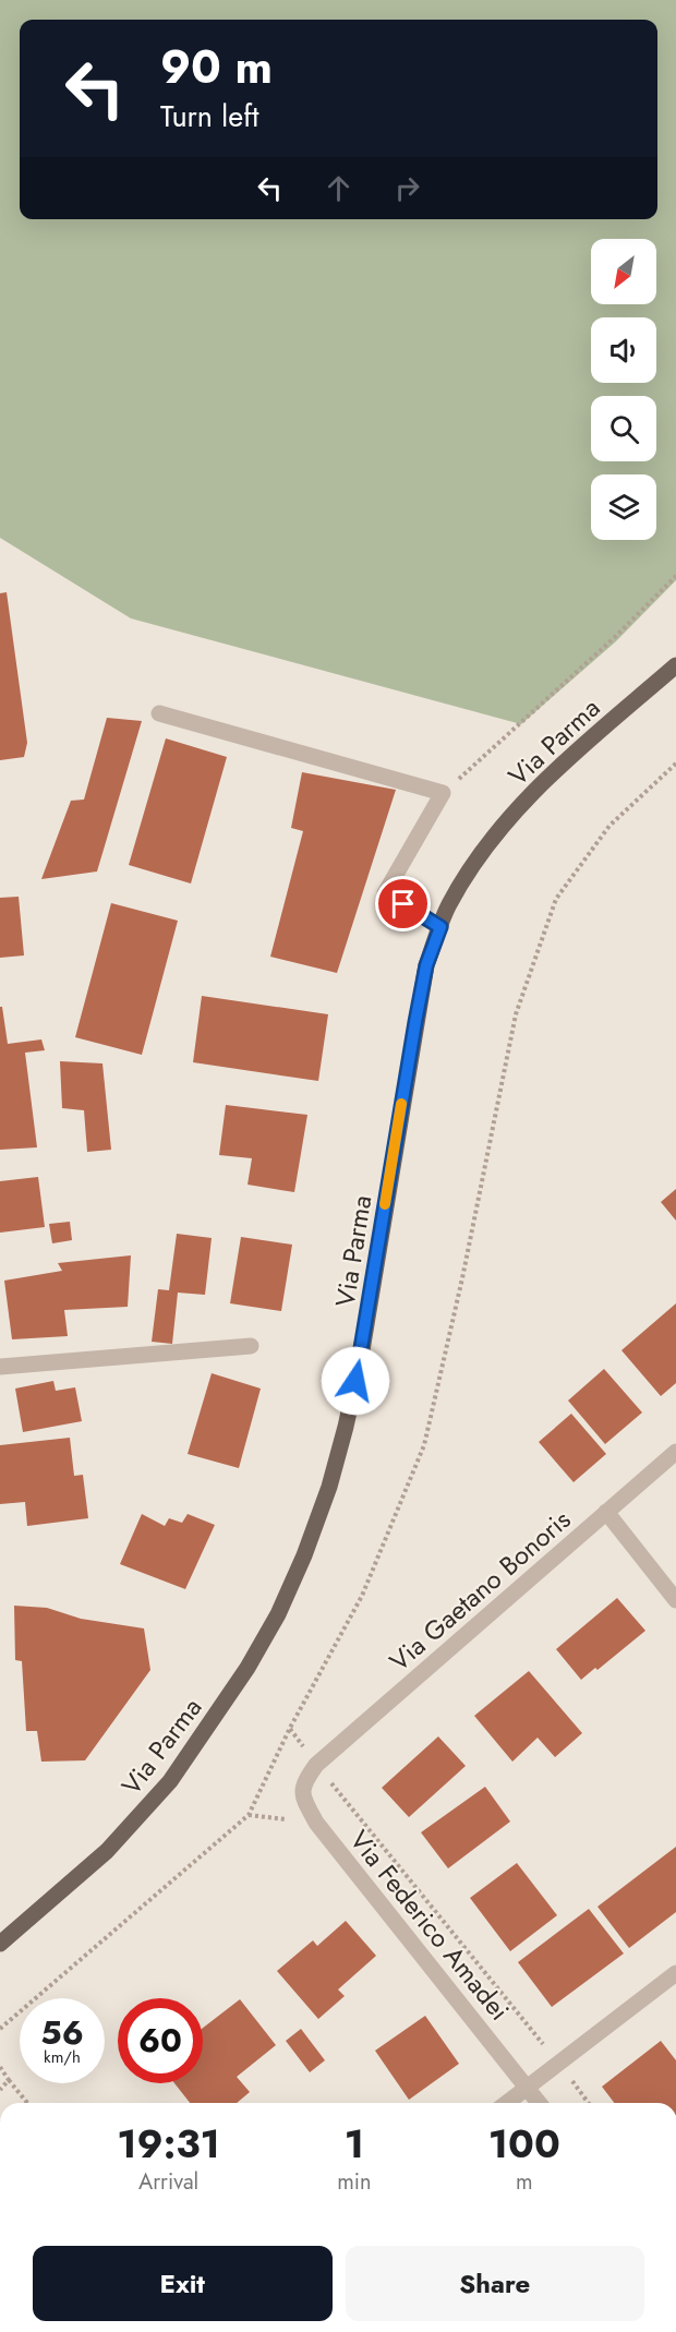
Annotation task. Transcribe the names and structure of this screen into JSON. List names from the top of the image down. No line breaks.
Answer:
{"streets":{"main road":["Via Parma"],"street":["Via Gaetano Bonoris","Via Federico Amadei"]},"crossings":[["Via Gaetano Bonoris","Via Federico Amadei"]],"north":"bottom left","page":{"turn":["90 m","Turn left"],"speed":"56 km/h","limit":"60","eta":["19:31","Arrival","1","min","100","m"],"buttons":["Exit","Share"]}}
